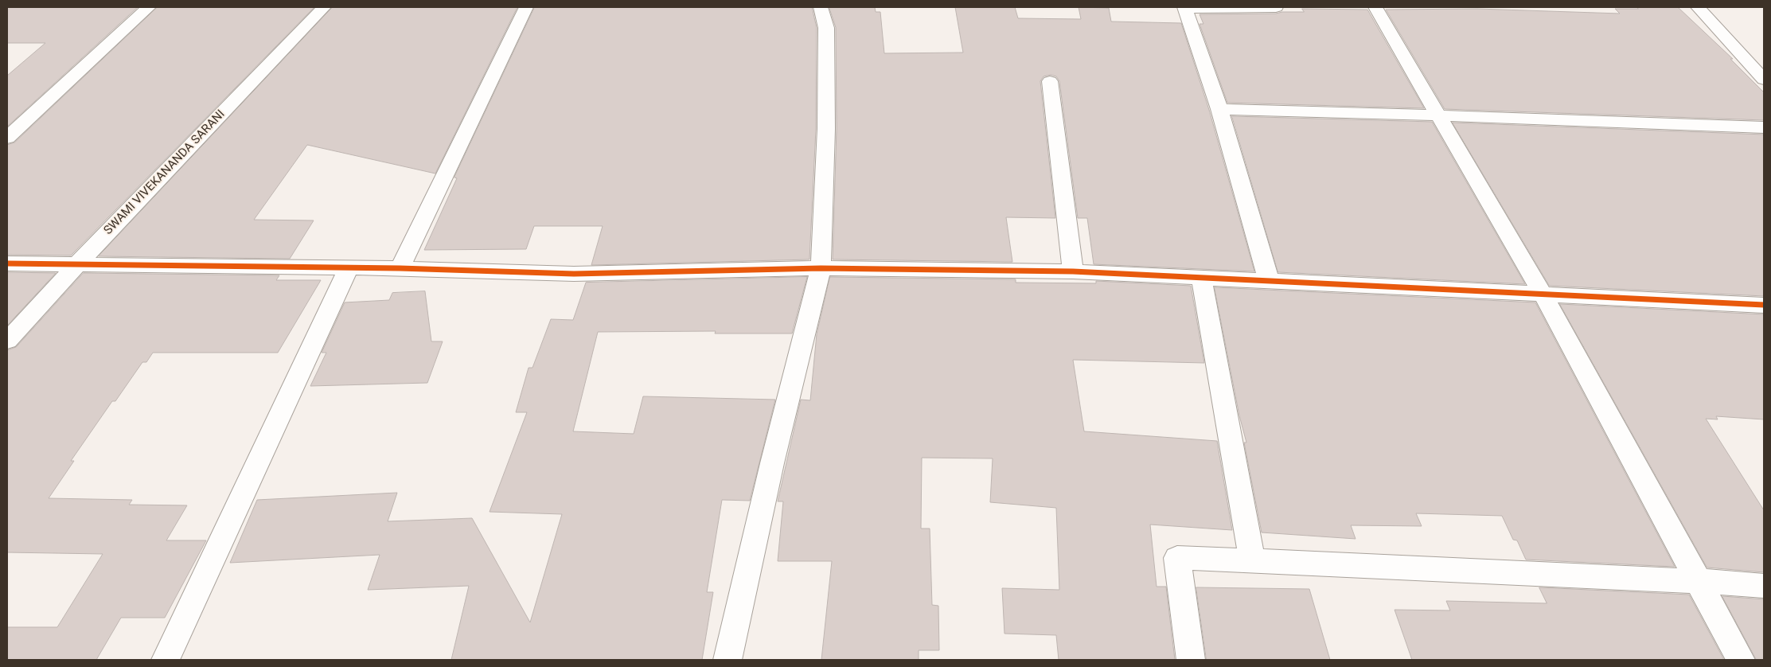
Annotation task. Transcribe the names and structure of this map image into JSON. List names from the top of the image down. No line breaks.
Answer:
{"streets":{"street":["SWAMI VIVEKANANDA SARANI"]}}
